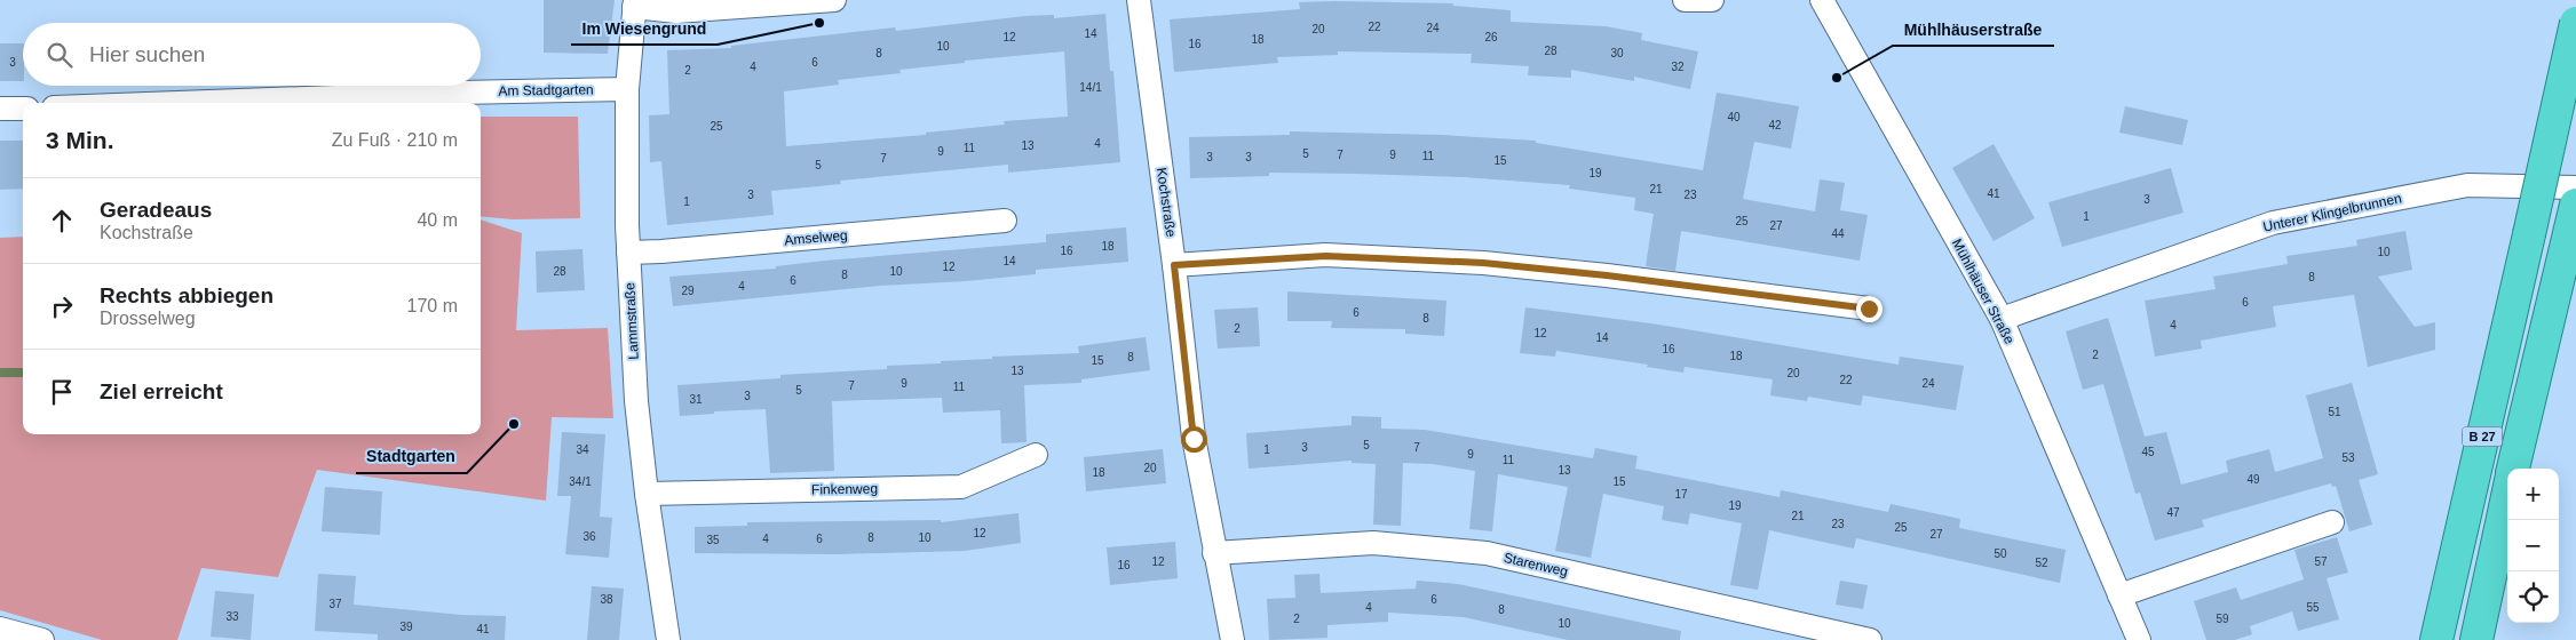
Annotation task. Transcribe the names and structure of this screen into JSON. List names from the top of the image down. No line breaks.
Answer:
{"streets":{"highway":["B 27"],"street":["Am Stadtgarten","Kochstraße","Unterer Klingelbrunnen","Amselweg","Mühlhäuser Straße","Lammstraße","Finkenweg","Starenweg"]},"crossings":[["Am Stadtgarten","Lammstraße"],["Kochstraße","Starenweg"],["Unterer Klingelbrunnen","Mühlhäuser Straße"],["Amselweg","Lammstraße"],["Lammstraße","Finkenweg"]],"places":["Im Wiesengrund","Mühlhäuserstraße","Stadtgarten"],"house_numbers":["22","24","20","14","12","26","18","16","10","28","8","30","3","6","4","32","2","14/1","40","42","25","4","13","11","9","5","7","9","11","3","3","7","15","5","19","21","41","3","23","3","1","1","25","27","44","18","16","10","14","12","28","10","8","8","6","4","29","6","6","8","4","2","12","14","16","2","18","8","15","13","20","22","9","24","7","11","5","3","31","51","5","3","7","34","1","45","9","53","11","20","13","18","49","34/1","15","17","19","47","21","23","25","12","27","36","8","10","4","6","35","50","12","57","52","16","38","6","37","4","55","8","33","2","59","10","39","41"],"page":{"search":"Hier suchen","heading":["3 Min.","Zu Fuß · 210 m"],"list":[["Geradeaus","Kochstraße","40 m"],["Rechts abbiegen","Drosselweg","170 m"],"Ziel erreicht"],"map_buttons":["+","−"]}}
